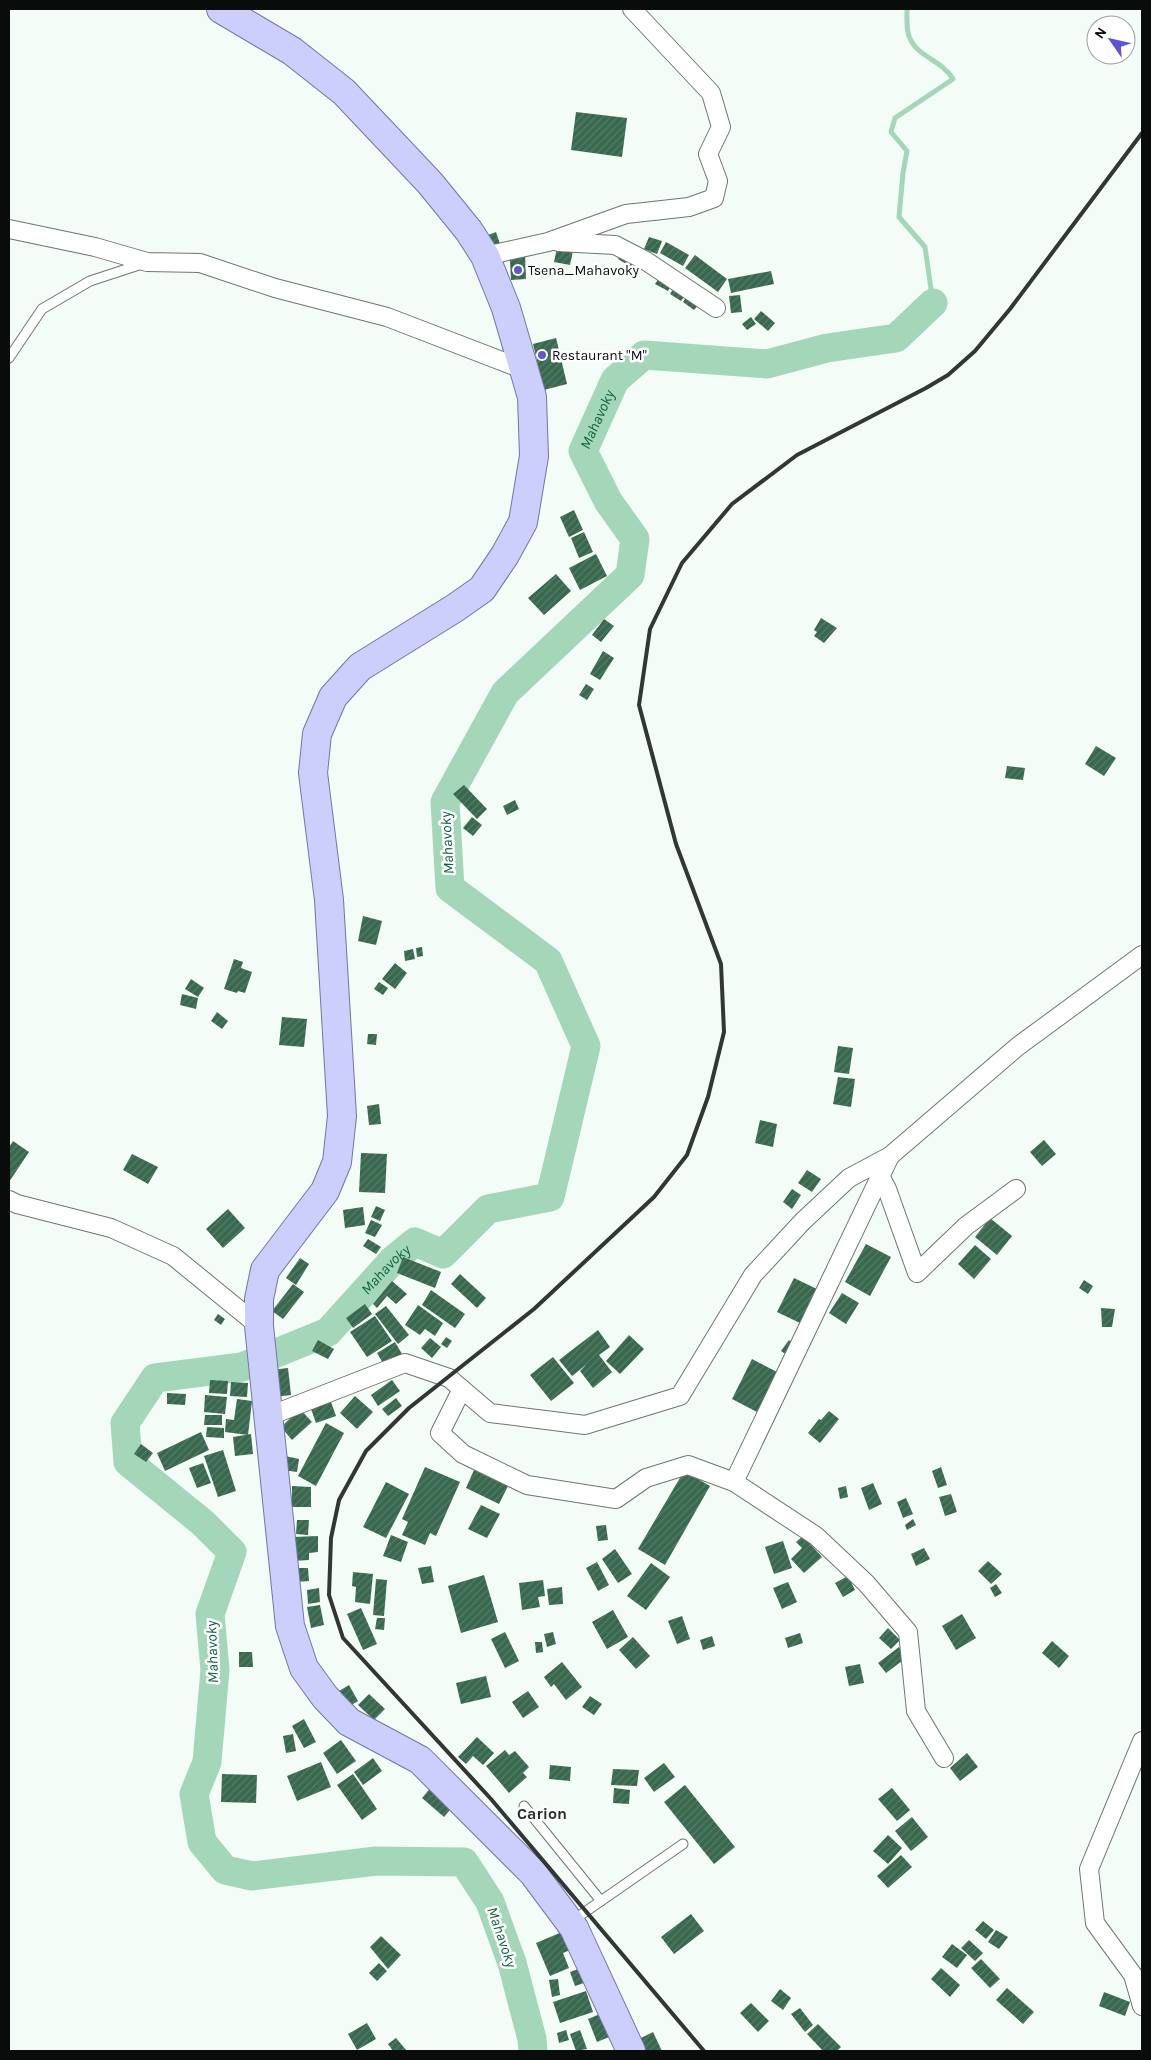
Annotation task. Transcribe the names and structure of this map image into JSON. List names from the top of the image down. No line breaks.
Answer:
{"districts":["Carion"],"water":["Mahavoky"],"places":["Tsena_Mahavoky","Restaurant \"M\""],"north":"top left"}
